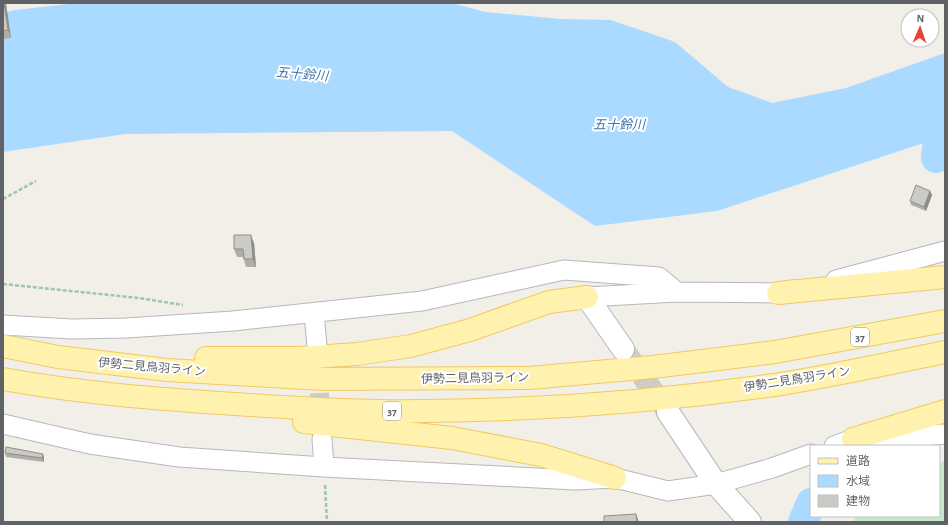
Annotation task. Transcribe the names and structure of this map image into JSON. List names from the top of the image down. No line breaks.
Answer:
{"streets":{"main road":["37","伊勢二見鳥羽ライン"]},"water":["五十鈴川"],"legend":["道路","水域","建物"],"north":"top"}
